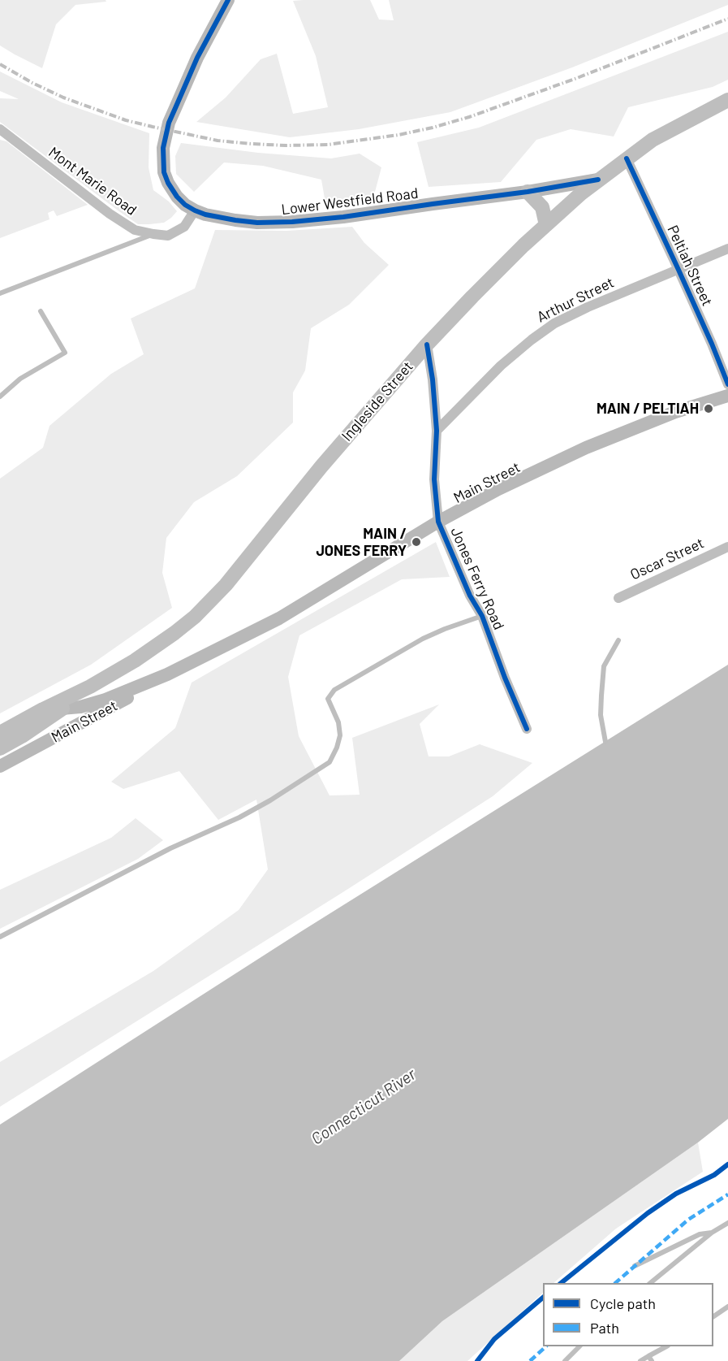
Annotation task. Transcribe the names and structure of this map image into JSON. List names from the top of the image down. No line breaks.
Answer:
{"streets":{"main road":["Lower Westfield Road","Ingleside Street","Main Street"],"street":["Mont Marie Road","Peltiah Street","Arthur Street","Oscar Street","Jones Ferry Road"]},"crossings":[["Mont Marie Road","Lower Westfield Road"],["Lower Westfield Road","Ingleside Street"],["Peltiah Street","Arthur Street"],["Peltiah Street","Ingleside Street"],["Arthur Street","Jones Ferry Road"],["Ingleside Street","Main Street"],["Ingleside Street","Jones Ferry Road"],["Main Street","Jones Ferry Road"]],"water":["Connecticut River"],"places":["MAIN / PELTIAH","MAIN / JONES FERRY"],"legend":["Cycle path","Path"]}
